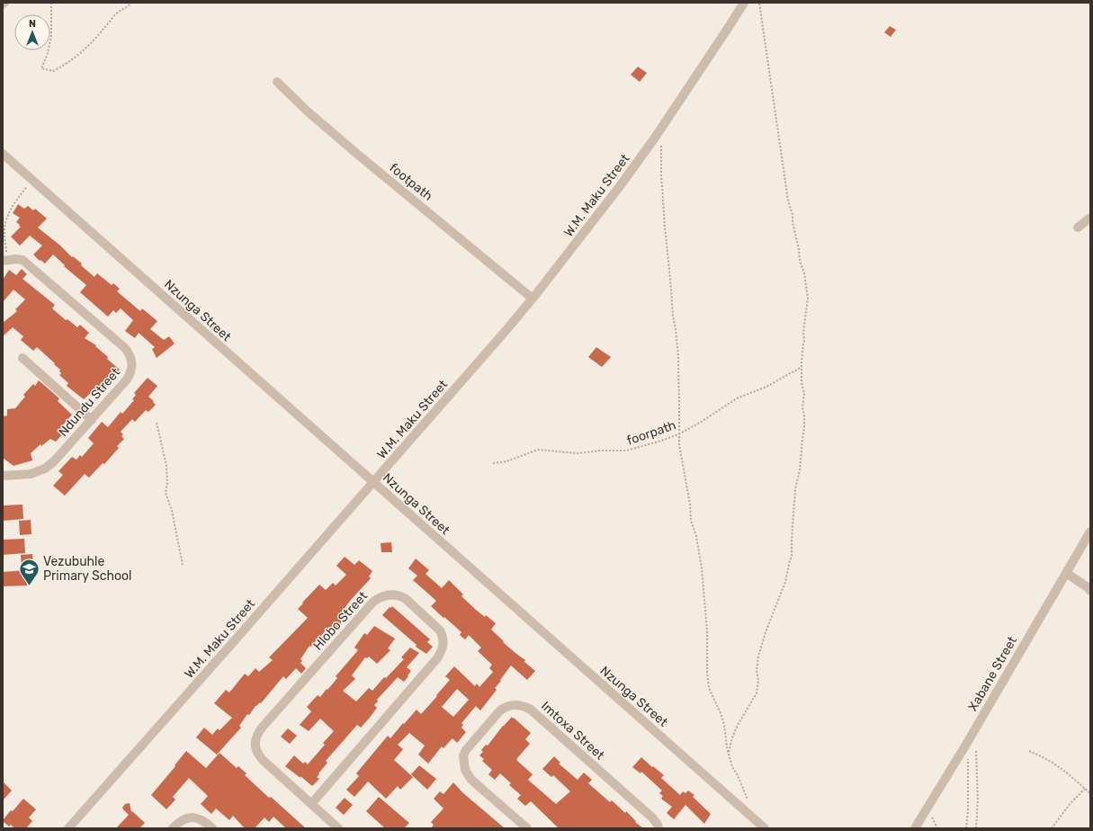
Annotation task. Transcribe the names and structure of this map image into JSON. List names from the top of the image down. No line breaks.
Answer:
{"streets":{"street":["footpath","W.M. Maku Street","Nzunga Street","Ndundu Street","Hlobo Street","Xabane Street","Imtoxa Street"],"path":["foorpath"]},"crossings":[["footpath","W.M. Maku Street"],["W.M. Maku Street","Nzunga Street"]],"places":{"school or university":["Vezubuhle Primary School"]},"north":"top"}
